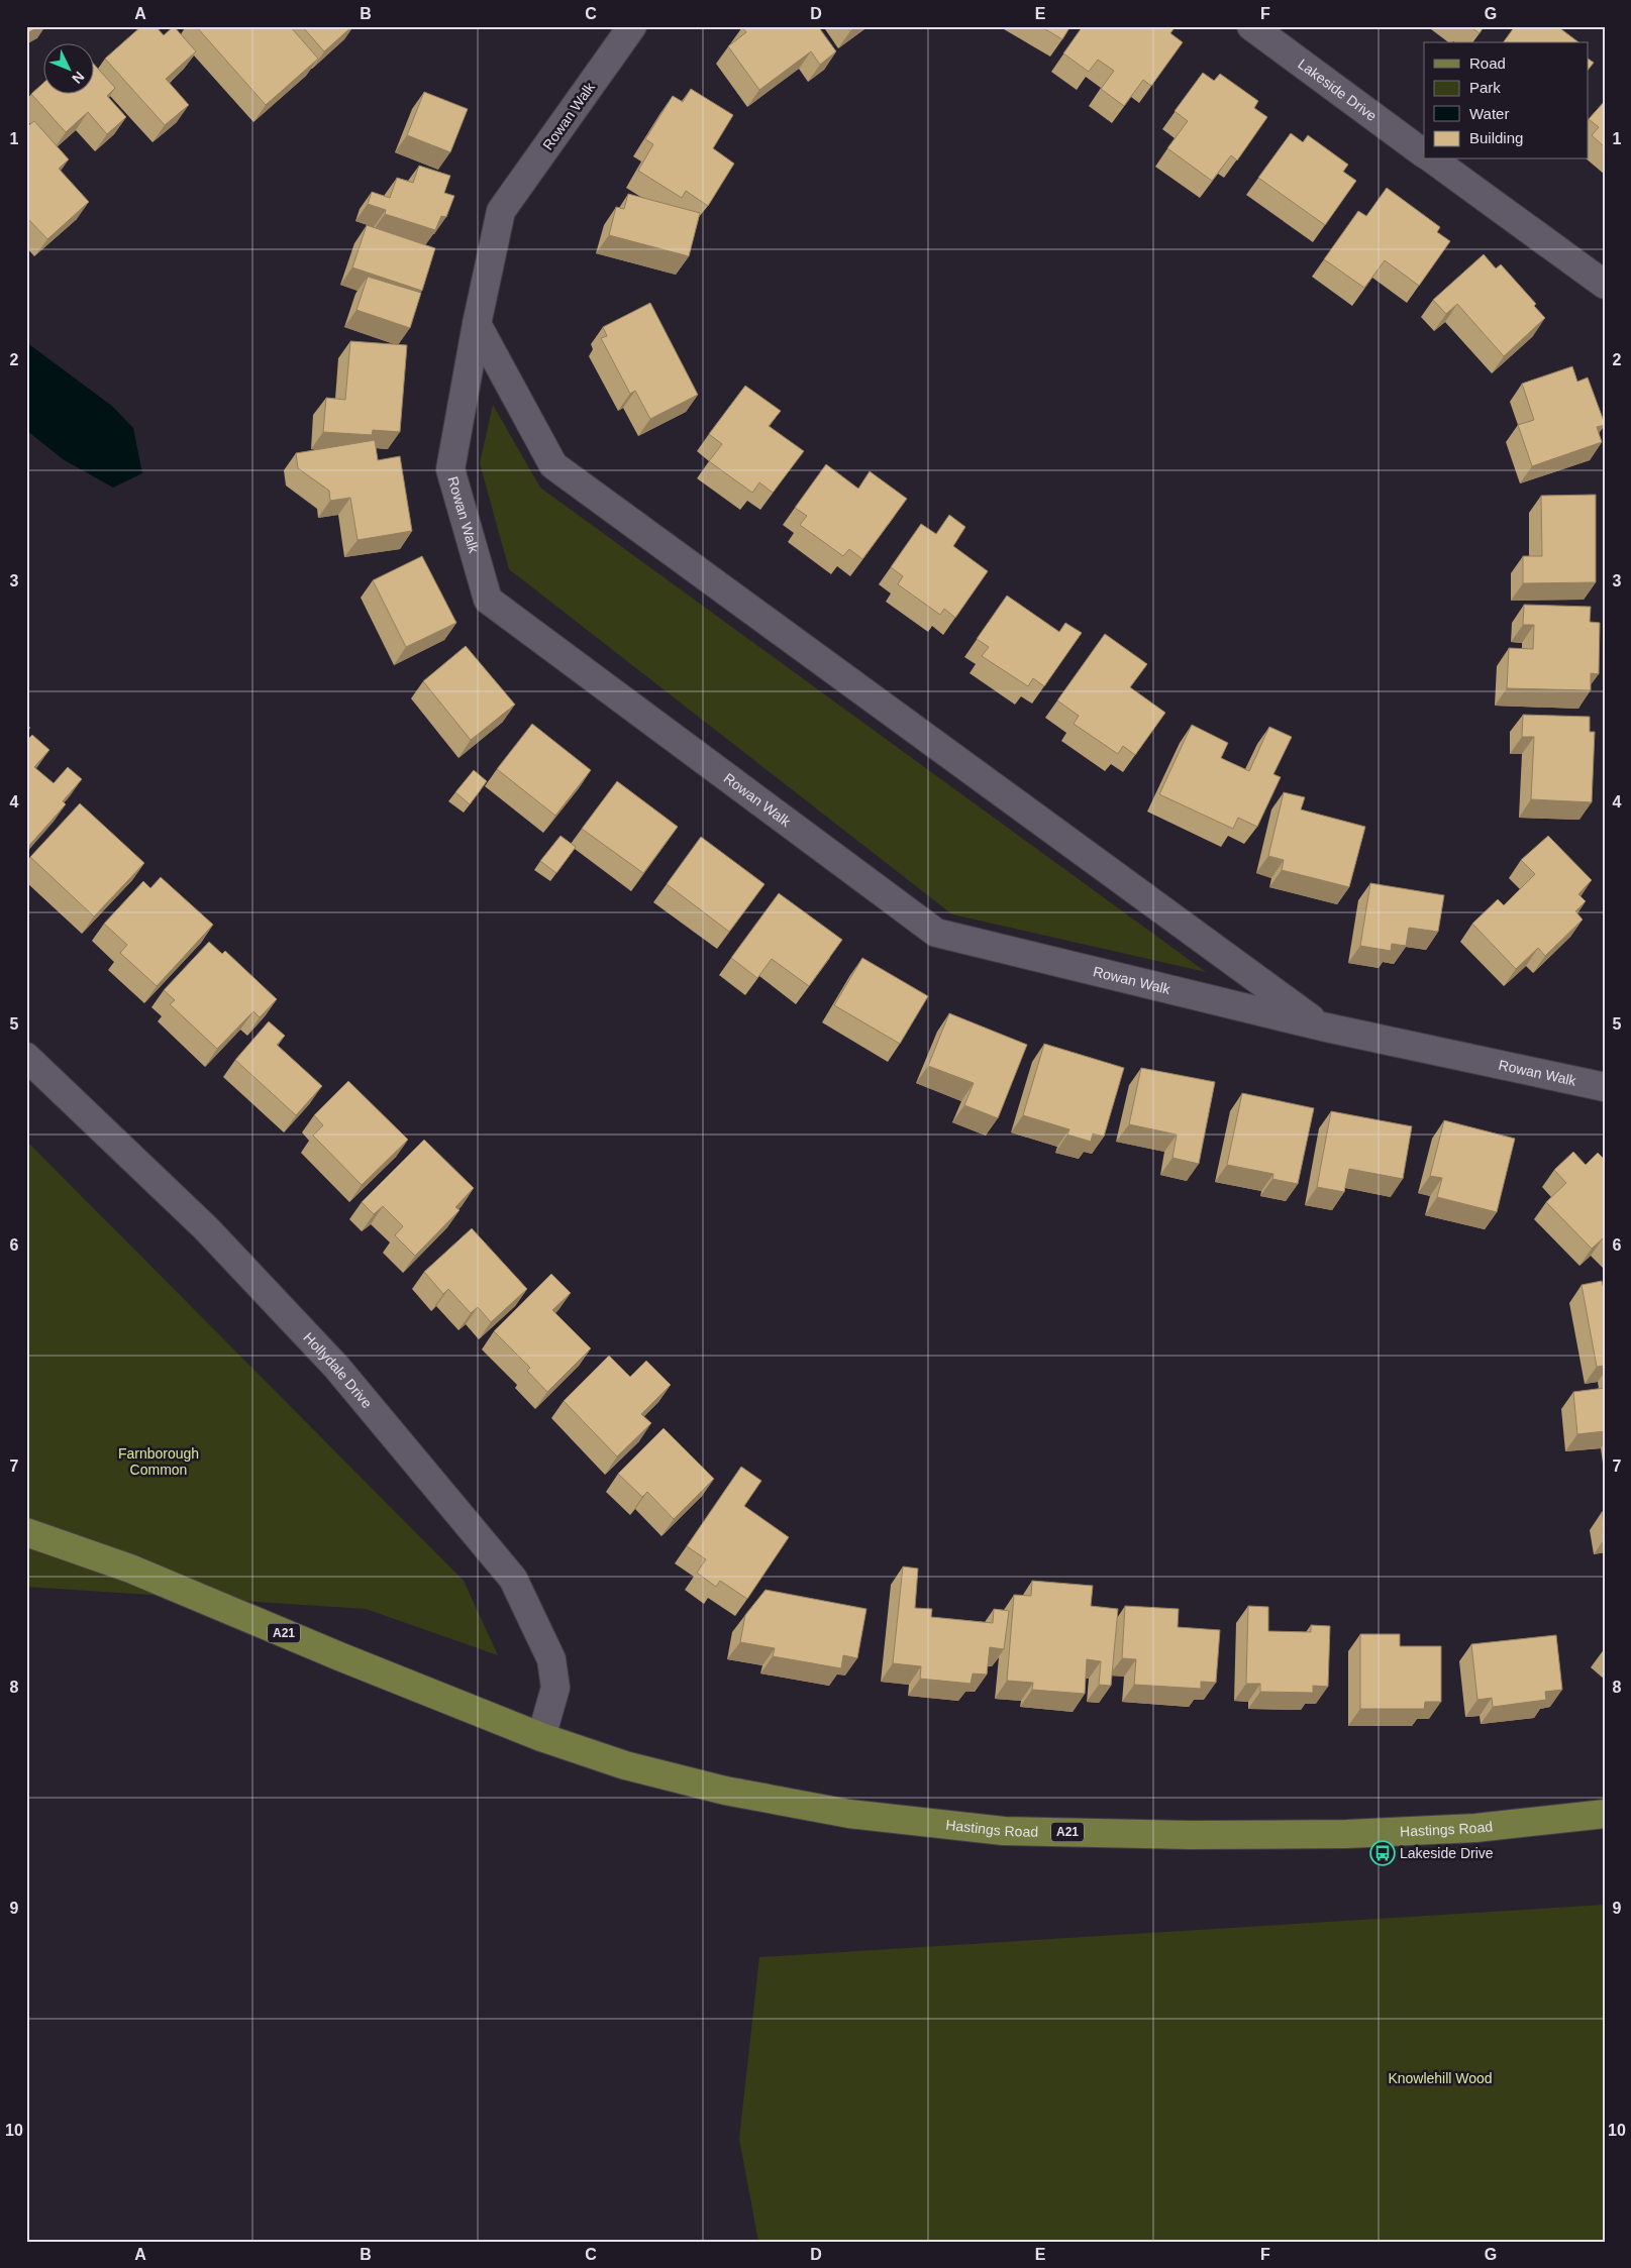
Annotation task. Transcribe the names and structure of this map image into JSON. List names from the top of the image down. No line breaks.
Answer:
{"streets":{"main road":["A21","Hastings Road"],"street":["Lakeside Drive","Rowan Walk","Hollydale Drive"]},"crossings":[["Hollydale Drive","A21"],["Hollydale Drive","Hastings Road"],["A21","Hastings Road"]],"parks":["Farnborough Common","Knowlehill Wood"],"places":{"bus stop":["Lakeside Drive"]},"legend":["Road","Park","Water","Building"],"north":"bottom right","grid":{"columns":["A","B","C","D","E","F","G"],"rows":["1","2","3","4","5","6","7","8","9","10"]}}
